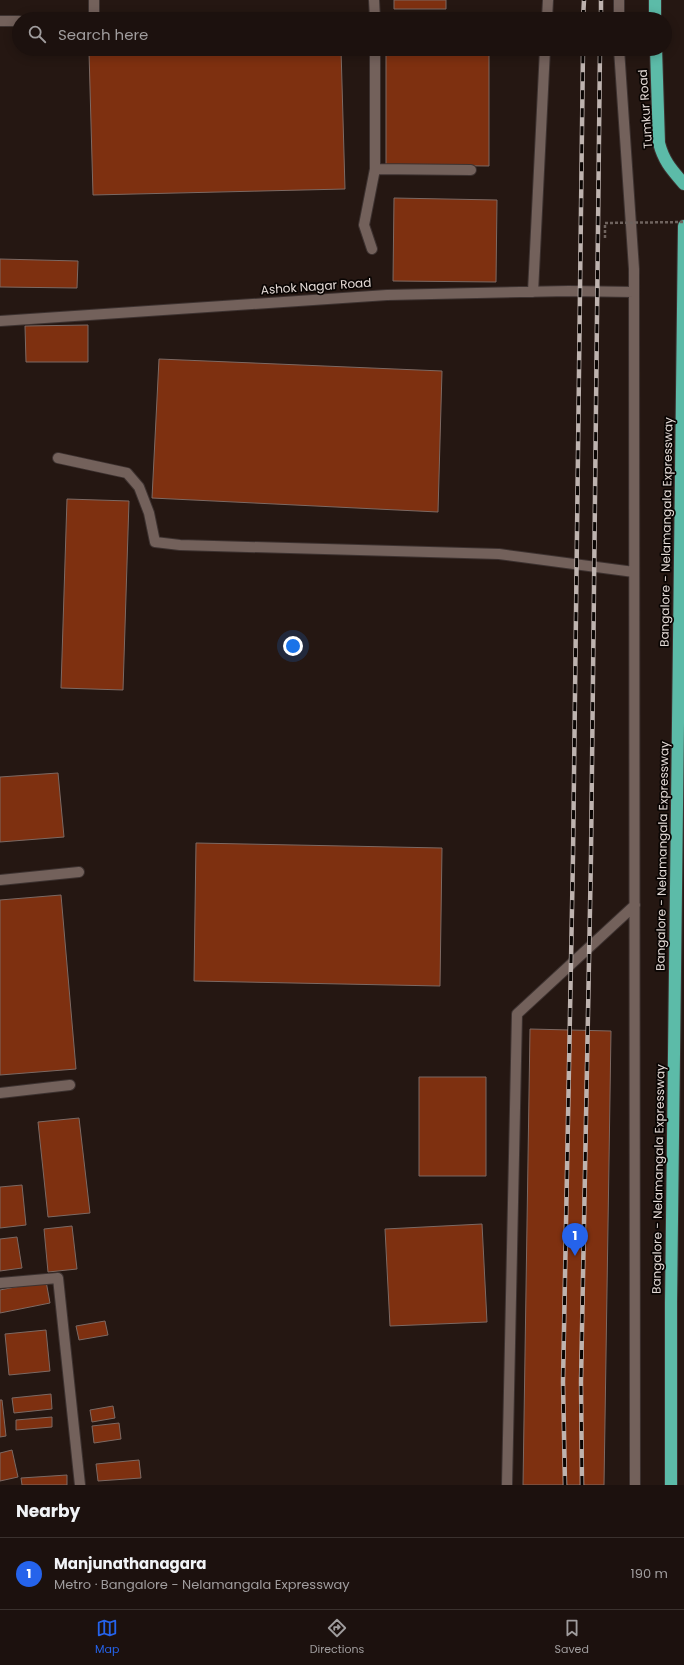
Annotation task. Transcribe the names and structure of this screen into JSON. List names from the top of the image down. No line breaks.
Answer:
{"streets":{"highway":["Tumkur Road","Bangalore - Nelamangala Expressway"],"street":["Ashok Nagar Road"]},"page":{"search":"Search here","pins":"1","heading":"Nearby","list":[{"mark":"1","name":"Manjunathanagara","note":"Metro · Bangalore - Nelamangala Expressway","value":"190 m"}],"nav":["Map","Directions","Saved"]}}
